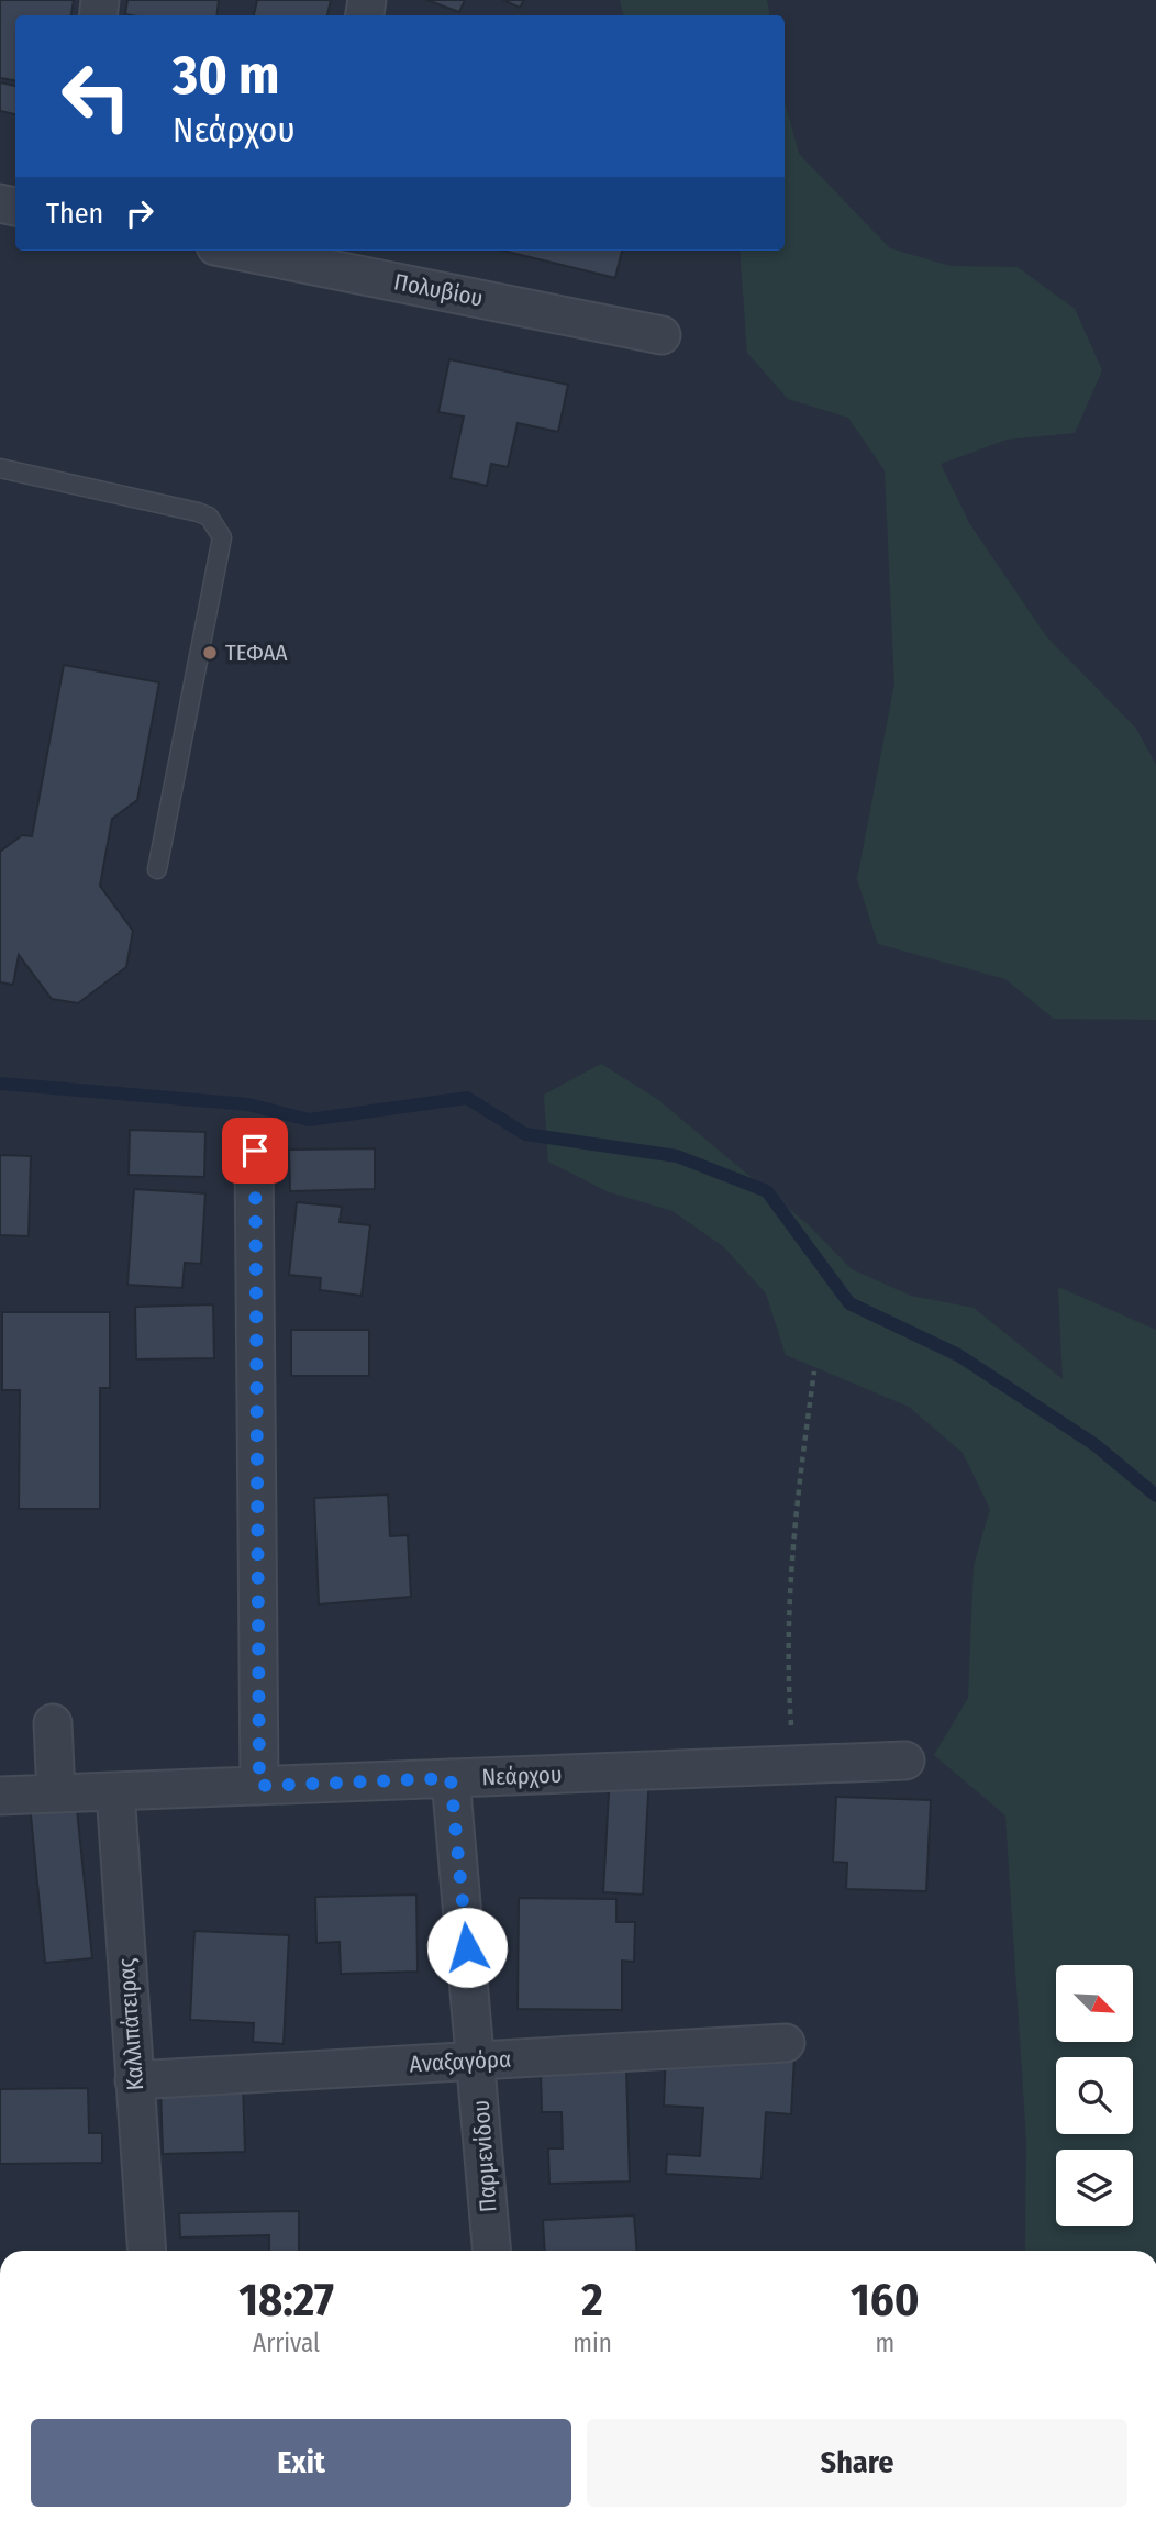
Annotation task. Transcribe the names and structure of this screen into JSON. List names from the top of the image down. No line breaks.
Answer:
{"streets":{"street":["Πολυβίου","Νεάρχου","Καλλιπάτειρας","Αναξαγόρα","Παρμενίδου"]},"crossings":[["Νεάρχου","Καλλιπάτειρας"],["Νεάρχου","Παρμενίδου"],["Καλλιπάτειρας","Αναξαγόρα"],["Αναξαγόρα","Παρμενίδου"]],"places":["ΤΕΦΑΑ"],"north":"bottom right","page":{"turn":["30 m","Νεάρχου"],"then":"Then","eta":["18:27","Arrival","2","min","160","m"],"buttons":["Exit","Share"]}}
